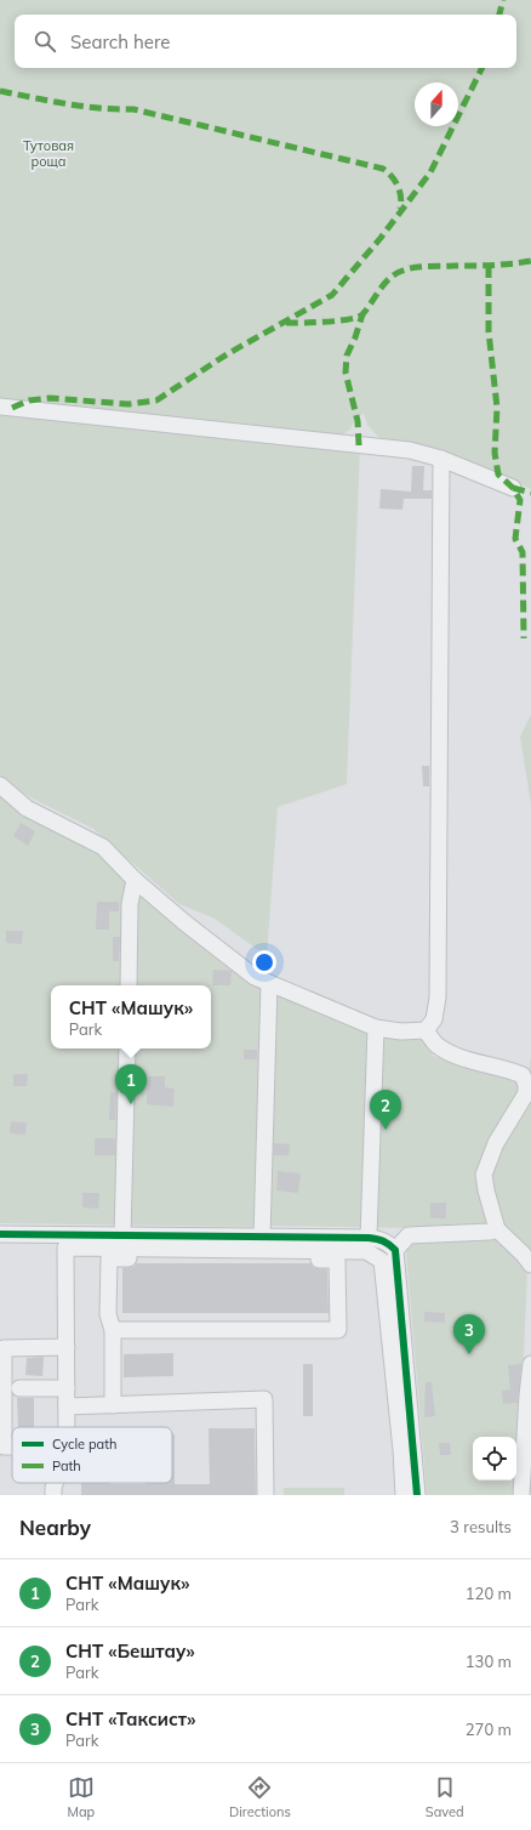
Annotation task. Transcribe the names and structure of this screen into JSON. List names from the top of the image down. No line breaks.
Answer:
{"parks":["Тутовая роща"],"legend":["Cycle path","Path"],"north":"top","page":{"search":"Search here","popup":["СНТ «Машук»","Park"],"pins":["1","2","3"],"heading":["Nearby","3 results"],"list":[{"mark":"1","name":"СНТ «Машук»","note":"Park","value":"120 m"},{"mark":"2","name":"СНТ «Бештау»","note":"Park","value":"130 m"},{"mark":"3","name":"СНТ «Таксист»","note":"Park","value":"270 m"}],"nav":["Map","Directions","Saved"]}}
